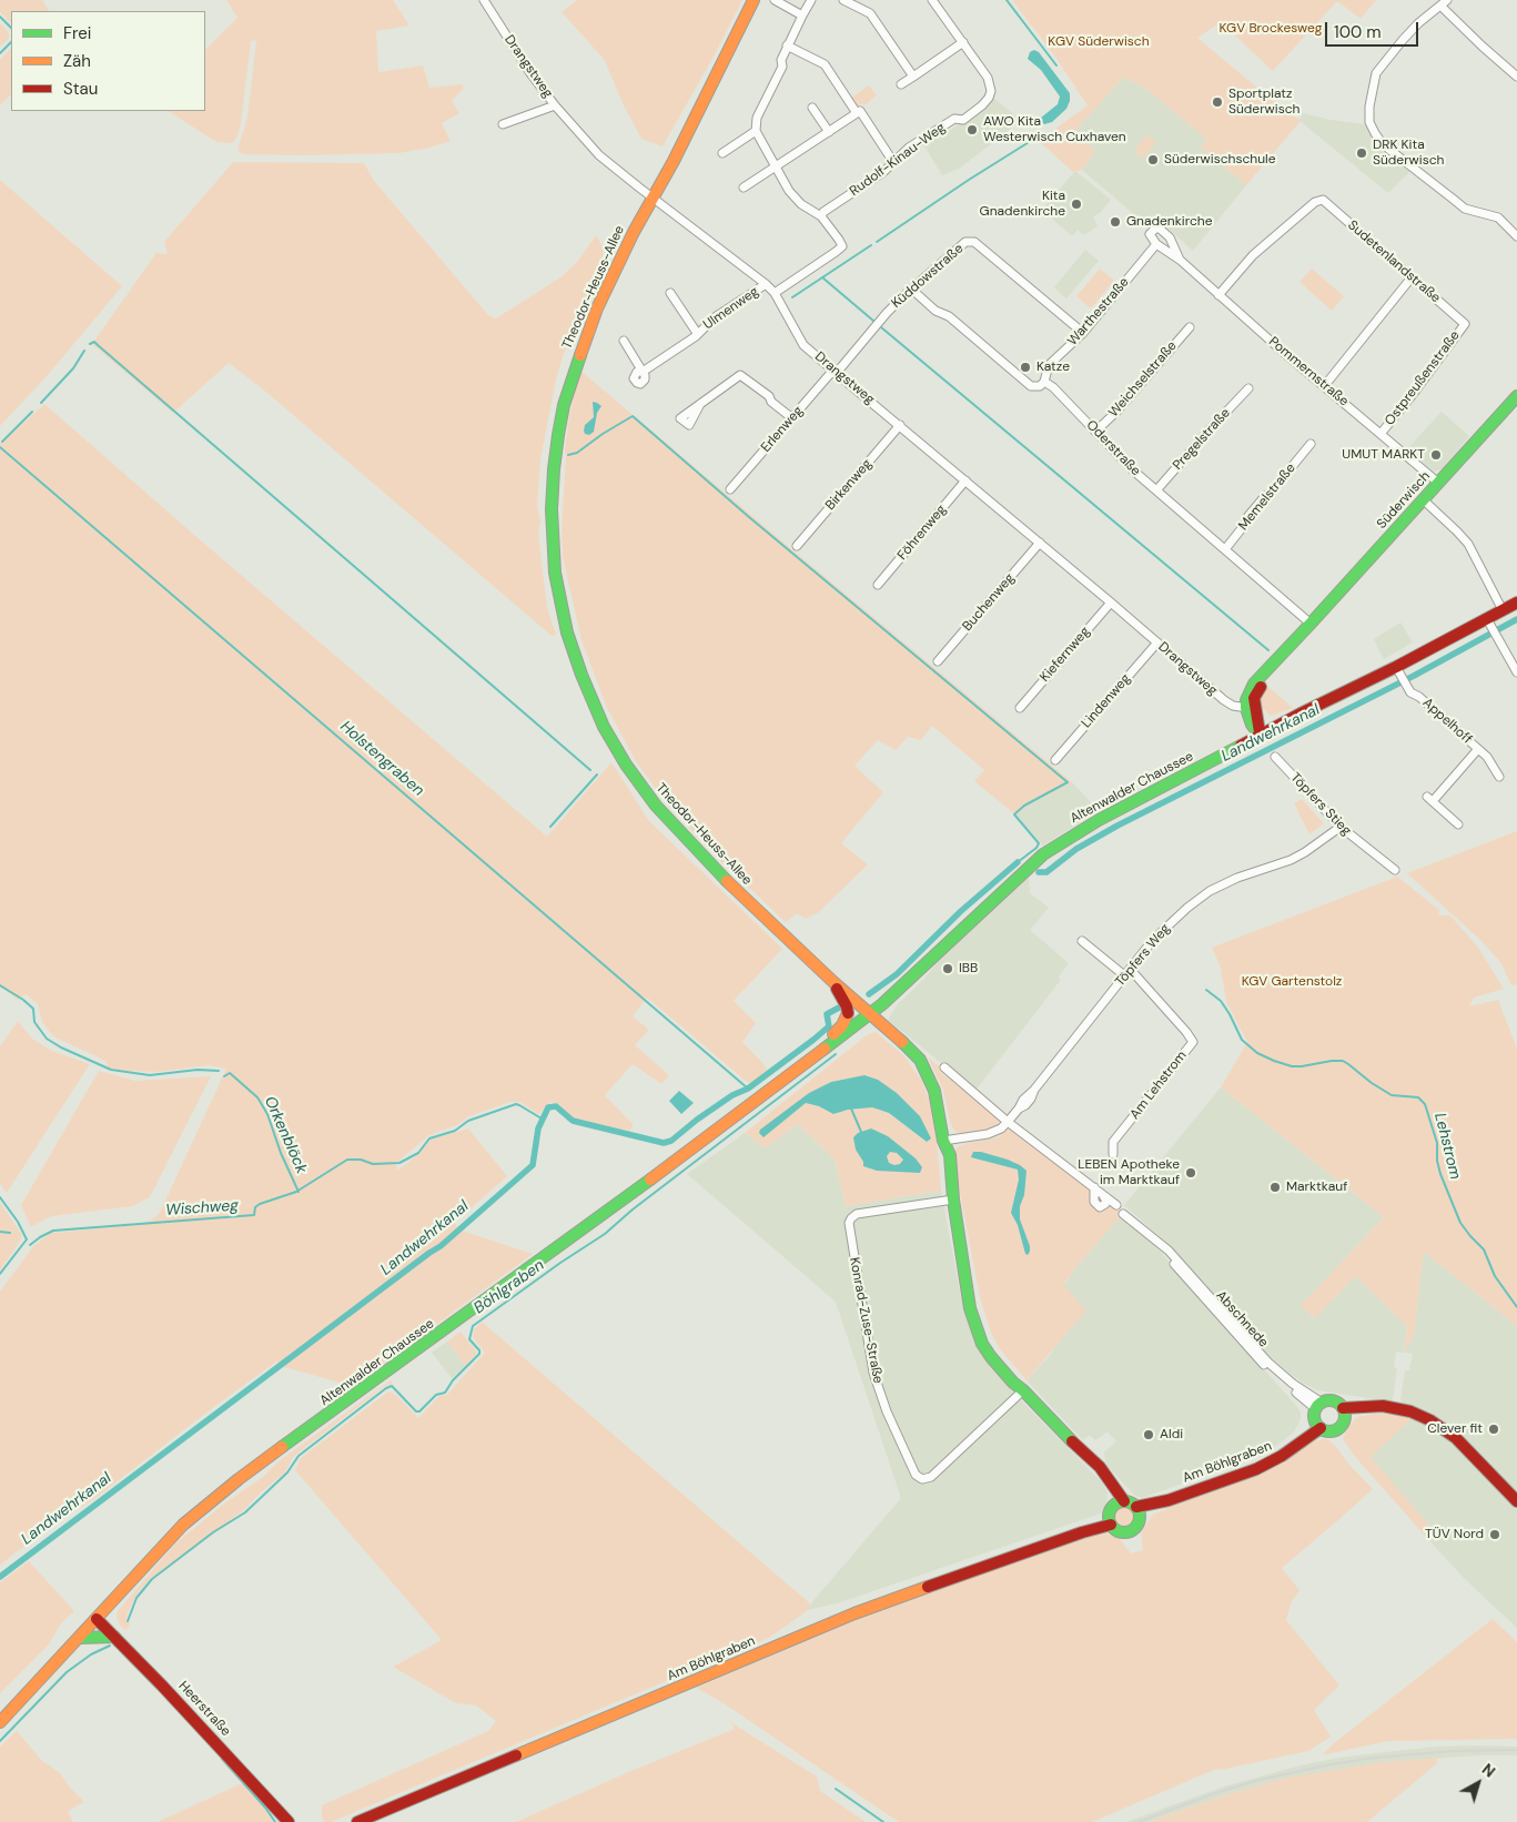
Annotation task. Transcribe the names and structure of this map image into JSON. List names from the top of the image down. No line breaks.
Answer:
{"streets":{"street":["Drangstweg","Rudolf-Kinau-Weg","Sudetenlandstraße","Küddowstraße","Theodor-Heuss-Allee","Ulmenweg","Warthestraße","Pommernstraße","Ostpreußenstraße","Weichselstraße","Erlenweg","Pregelstraße","Oderstraße","Birkenweg","Memelstraße","Süderwisch","Föhrenweg","Buchenweg","Kiefernweg","Lindenweg","Appelhoff","Altenwalder Chaussee","Töpfers Stieg","Töpfers Weg","Am Lehstrom","Abschnede","Konrad-Zuse-Straße","Am Böhlgraben","Heerstraße"]},"crossings":[["Drangstweg","Küddowstraße"],["Drangstweg","Theodor-Heuss-Allee"],["Drangstweg","Ulmenweg"],["Drangstweg","Erlenweg"],["Drangstweg","Birkenweg"],["Drangstweg","Süderwisch"],["Drangstweg","Föhrenweg"],["Drangstweg","Buchenweg"],["Drangstweg","Kiefernweg"],["Drangstweg","Lindenweg"],["Sudetenlandstraße","Pommernstraße"],["Sudetenlandstraße","Ostpreußenstraße"],["Küddowstraße","Warthestraße"],["Küddowstraße","Erlenweg"],["Küddowstraße","Oderstraße"],["Theodor-Heuss-Allee","Altenwalder Chaussee"],["Theodor-Heuss-Allee","Töpfers Weg"],["Theodor-Heuss-Allee","Konrad-Zuse-Straße"],["Warthestraße","Pommernstraße"],["Warthestraße","Oderstraße"],["Pommernstraße","Ostpreußenstraße"],["Pommernstraße","Süderwisch"],["Weichselstraße","Oderstraße"],["Pregelstraße","Oderstraße"],["Oderstraße","Memelstraße"],["Oderstraße","Süderwisch"],["Appelhoff","Altenwalder Chaussee"],["Altenwalder Chaussee","Heerstraße"],["Töpfers Stieg","Töpfers Weg"],["Töpfers Weg","Am Lehstrom"],["Abschnede","Am Böhlgraben"]],"water":["Landwehrkanal","Holstengraben","Orkenblöck","Lehstrom","Wischweg","Böhlgraben"],"parks":["KGV Brockesweg","KGV Süderwisch","KGV Gartenstolz"],"places":["Sportplatz Süderwisch","AWO Kita Westerwisch Cuxhaven","DRK Kita Süderwisch","Süderwischschule","Kita Gnadenkirche","Gnadenkirche","Katze","UMUT MARKT","IBB","LEBEN Apotheke im Marktkauf","Marktkauf","Clever fit","Aldi","TÜV Nord"],"legend":["Frei","Zäh","Stau"],"scale_bar":"100 m","north":"top right"}
